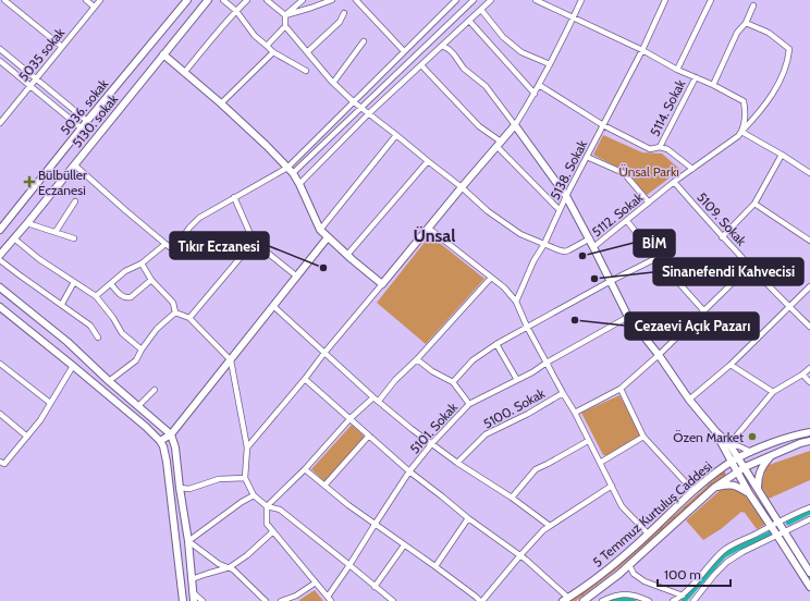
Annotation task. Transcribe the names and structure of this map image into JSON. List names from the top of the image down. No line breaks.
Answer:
{"streets":{"main road":["5036. sokak","5130. sokak","5 Temmuz Kurtuluş Caddesi"],"street":["5035 sokak","5114. Sokak","5138. Sokak","5112. Sokak","5109. Sokak","5100. Sokak","5101. Sokak"]},"crossings":[["5112. Sokak","5109. Sokak"]],"districts":["Ünsal"],"parks":["Ünsal Parkı"],"places":{"health":["Bülbüller Eczanesi"],"other":["BİM","Tıkır Eczanesi","Sinanefendi Kahvecisi","Cezaevi Açık Pazarı","Özen Market"]},"scale_bar":"100 m"}
